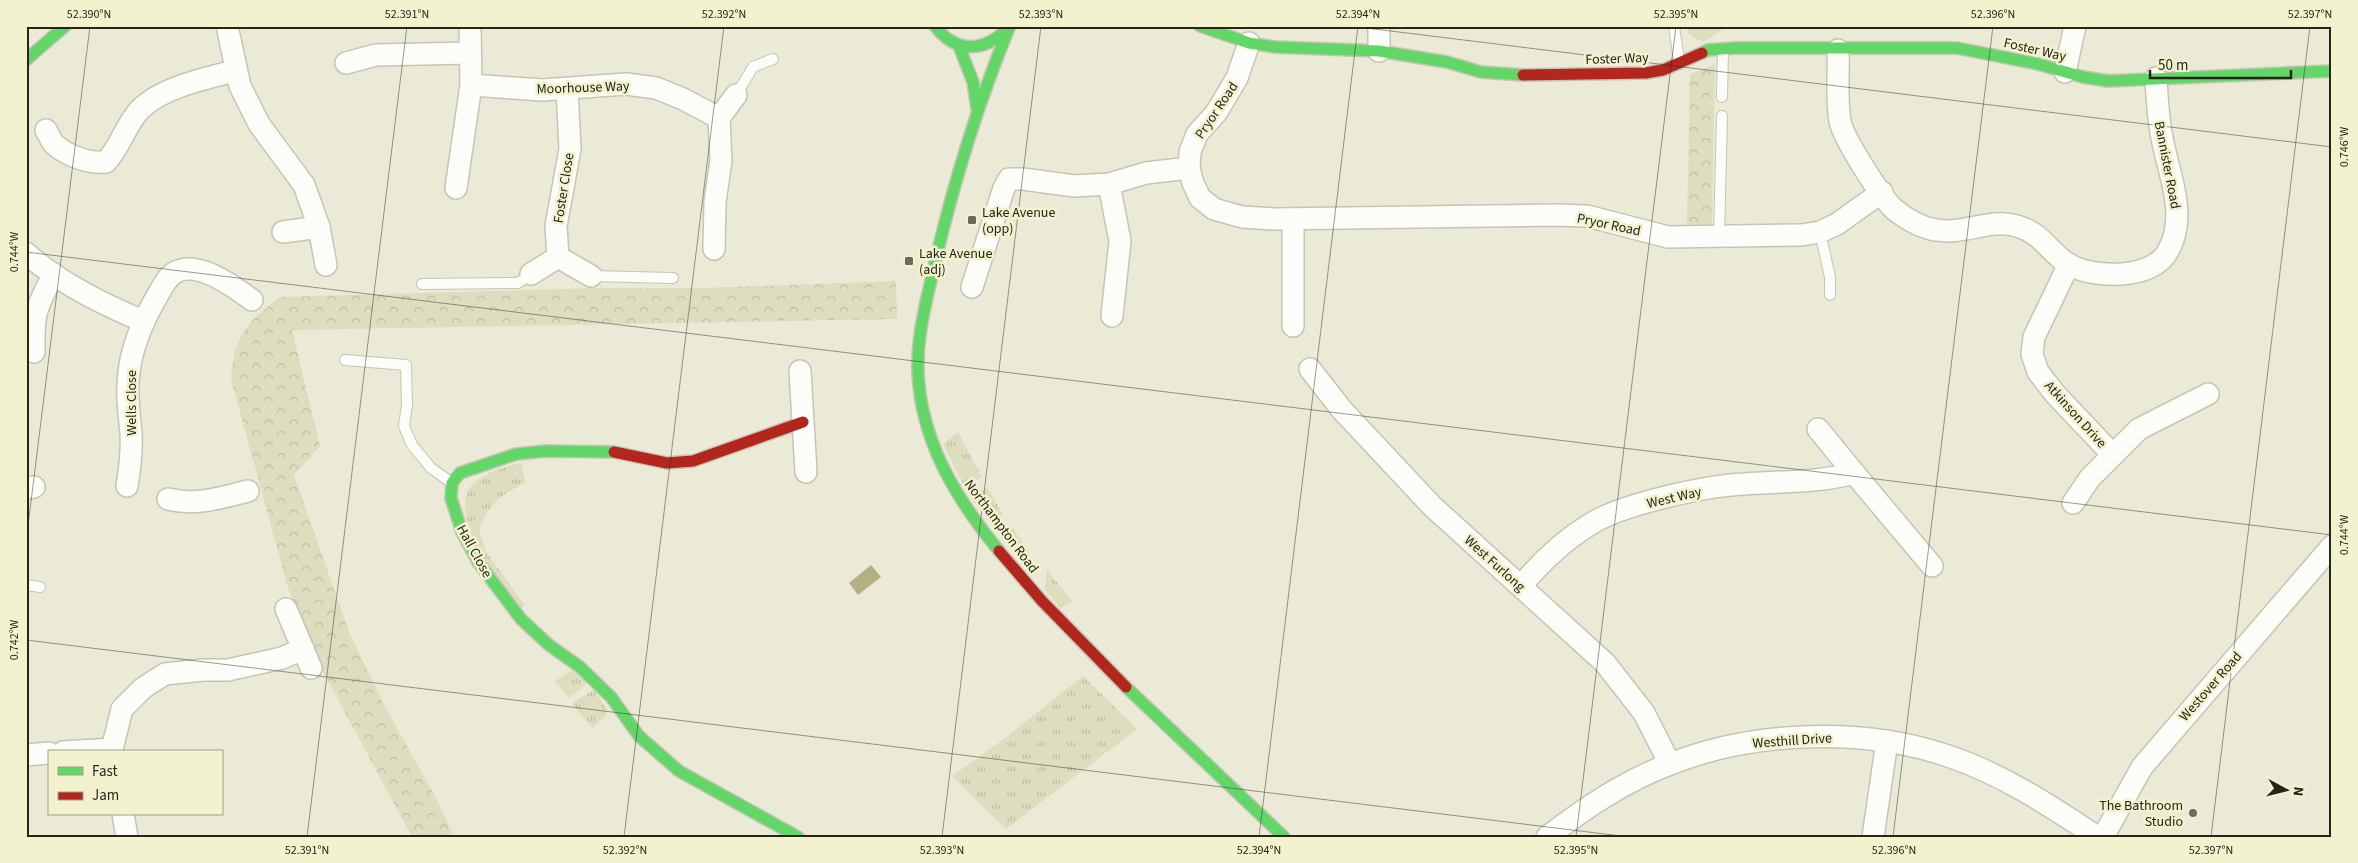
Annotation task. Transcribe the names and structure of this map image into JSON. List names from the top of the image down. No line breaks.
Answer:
{"streets":{"street":["Foster Way","Moorhouse Way","Pryor Road","Bannister Road","Foster Close","Wells Close","Atkinson Drive","West Way","Northampton Road","Hall Close","West Furlong","Westover Road","Westhill Drive"]},"crossings":[["Foster Way","Pryor Road"],["Foster Way","Bannister Road"],["Moorhouse Way","Foster Close"],["Pryor Road","Bannister Road"],["Bannister Road","Atkinson Drive"],["West Way","West Furlong"],["West Furlong","Westhill Drive"]],"places":{"transit":["Lake Avenue (opp)","Lake Avenue (adj)"],"other":["The Bathroom Studio"]},"legend":["Fast","Jam"],"scale_bar":"50 m","north":"right","coordinates":["52.390°N","52.391°N","52.392°N","52.393°N","52.394°N","52.395°N","52.396°N","52.397°N","0.746°W","0.744°W","0.742°W"]}
